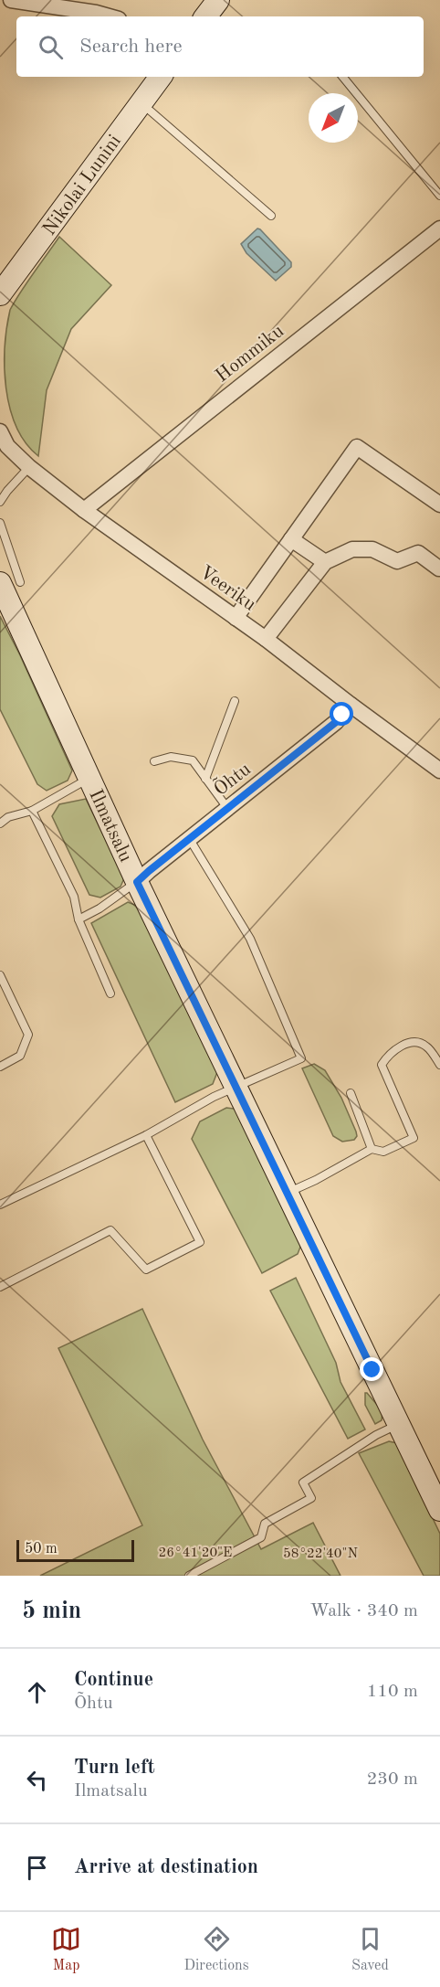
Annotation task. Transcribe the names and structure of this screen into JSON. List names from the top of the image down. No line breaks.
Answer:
{"streets":{"street":["Nikolai Lunini","Hommiku","Veeriku","Õhtu","Ilmatsalu"]},"crossings":[["Hommiku","Veeriku"],["Veeriku","Õhtu"],["Õhtu","Ilmatsalu"]],"scale_bar":"50 m","north":"bottom left","page":{"search":"Search here","scale":"50 m","heading":["5 min","Walk · 340 m"],"list":[["Continue","Õhtu","110 m"],["Turn left","Ilmatsalu","230 m"],"Arrive at destination"],"nav":["Map","Directions","Saved"]},"coordinates":["26°41'20\"E","58°22'40\"N"]}
